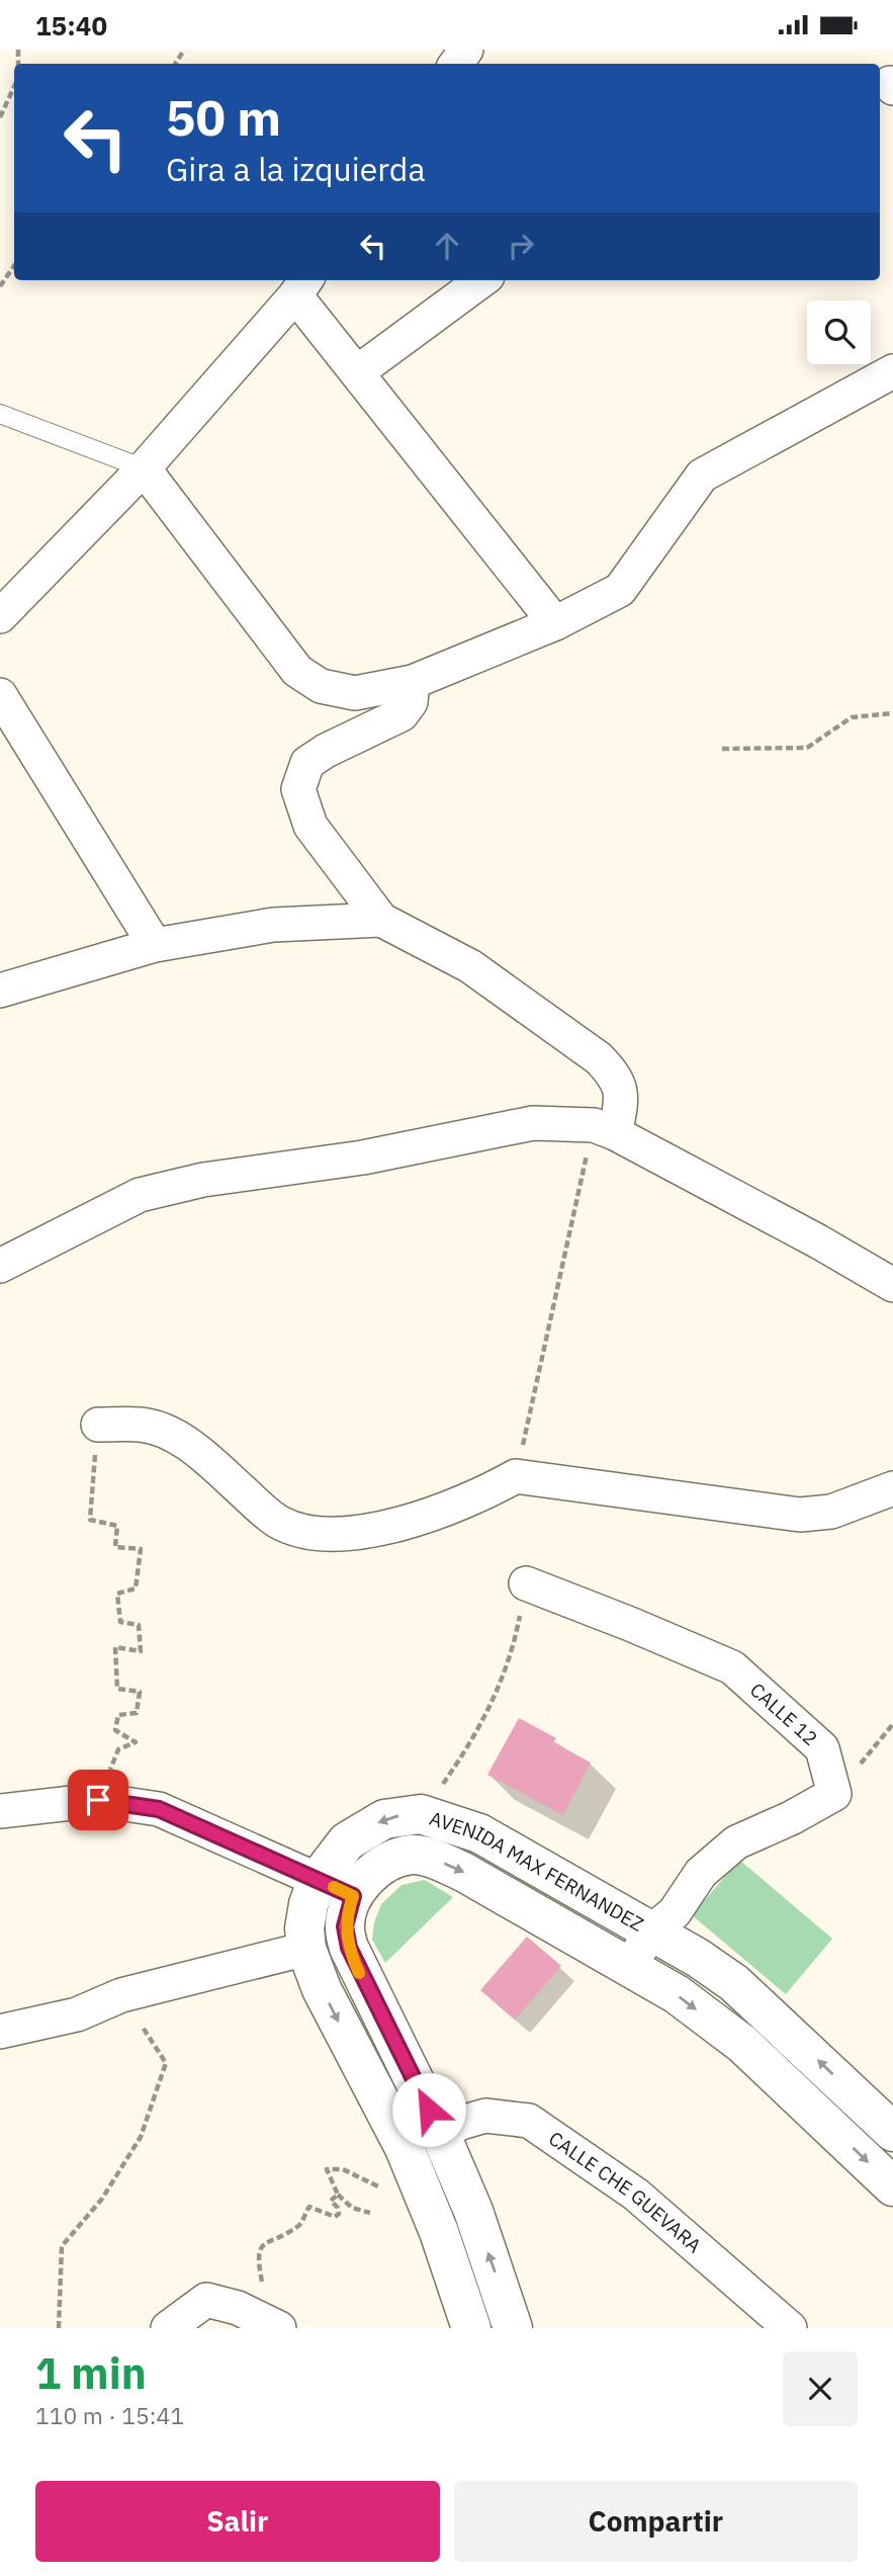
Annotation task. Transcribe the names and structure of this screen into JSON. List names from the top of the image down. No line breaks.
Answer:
{"streets":{"main road":["AVENIDA MAX FERNANDEZ"],"street":["CALLE 12","CALLE CHE GUEVARA"]},"page":{"status":"15:40","turn":["50 m","Gira a la izquierda"],"heading":["1 min","110 m · 15:41"],"buttons":["Salir","Compartir"]}}
